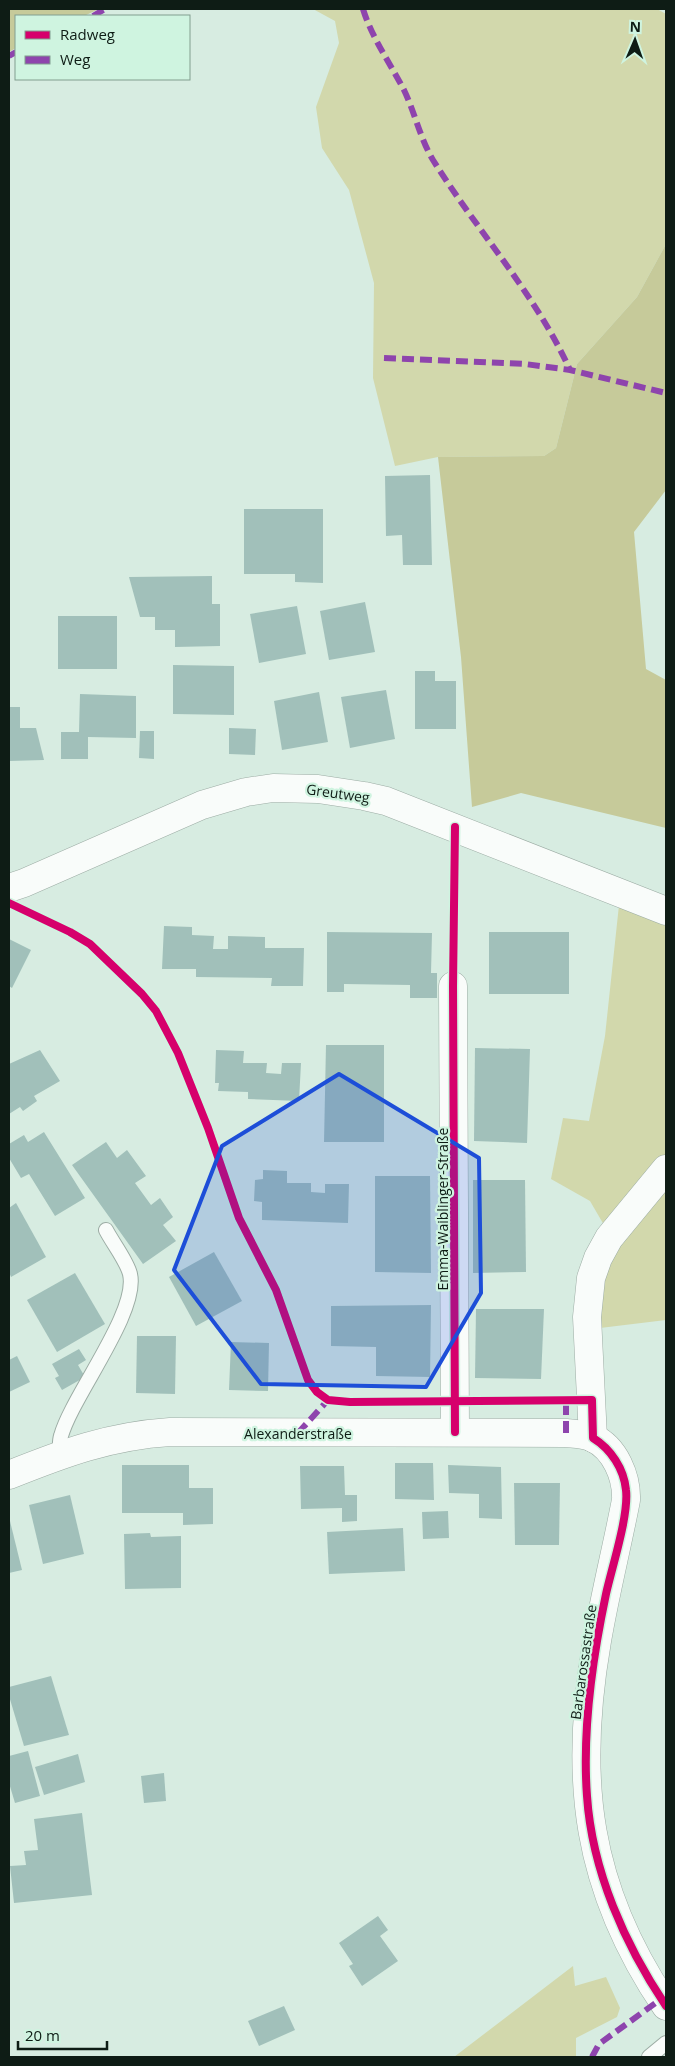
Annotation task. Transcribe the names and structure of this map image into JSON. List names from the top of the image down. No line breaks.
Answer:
{"streets":{"street":["Greutweg","Emma-Waiblinger-Straße","Alexanderstraße","Barbarossastraße"]},"crossings":[["Emma-Waiblinger-Straße","Alexanderstraße"],["Alexanderstraße","Barbarossastraße"]],"legend":["Radweg","Weg"],"scale_bar":"20 m","north":"top"}
